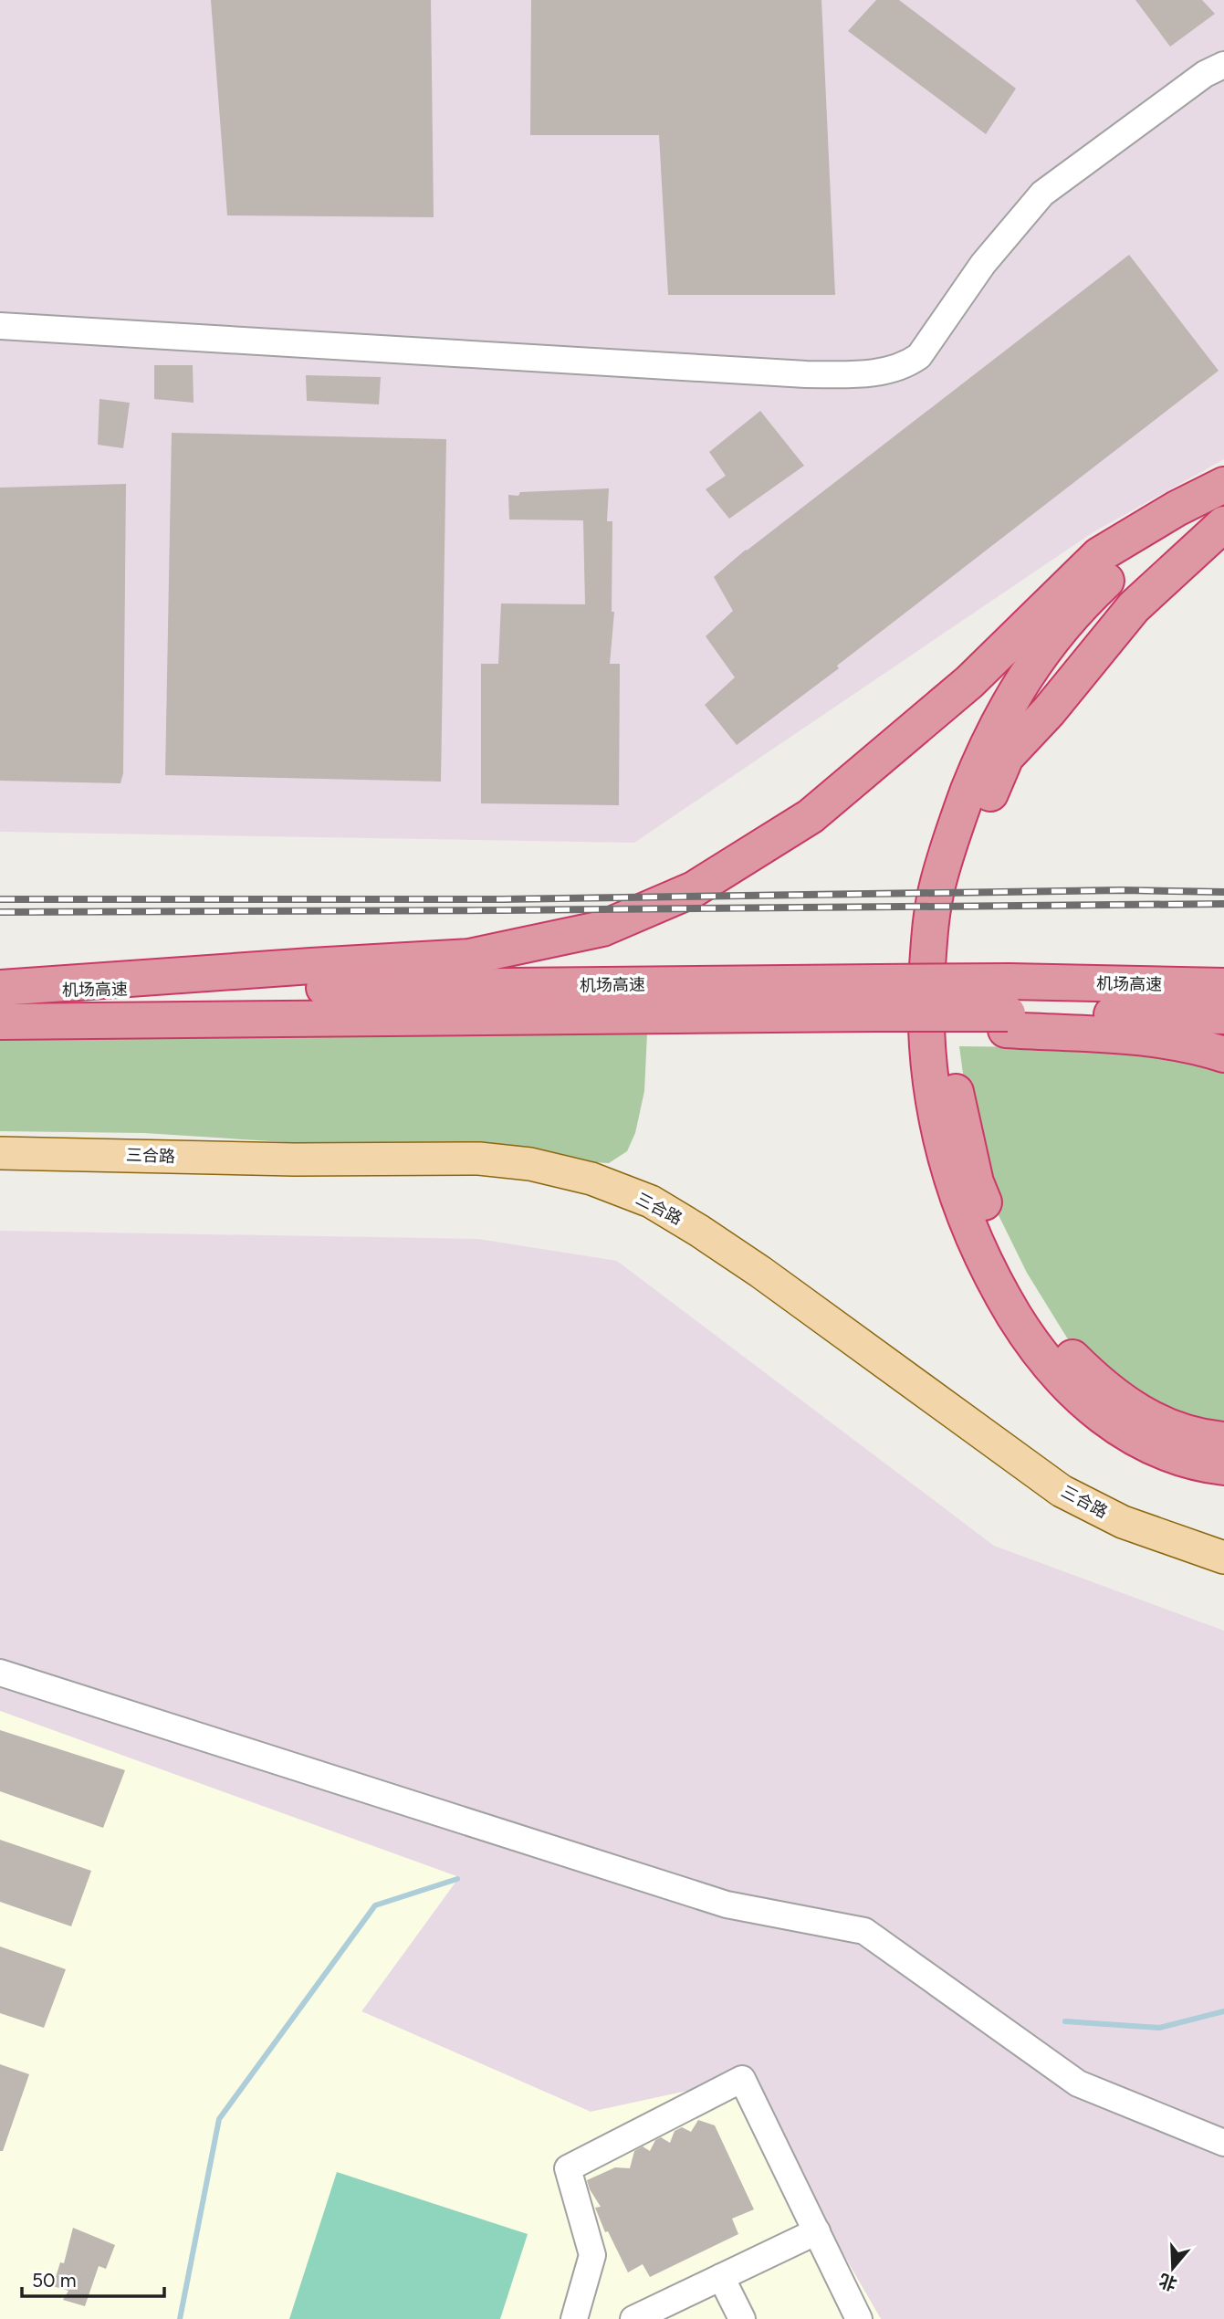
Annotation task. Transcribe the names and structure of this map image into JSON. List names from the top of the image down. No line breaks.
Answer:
{"streets":{"highway":["机场高速"],"main road":["三合路"]},"scale_bar":"50 m","north":"bottom"}
